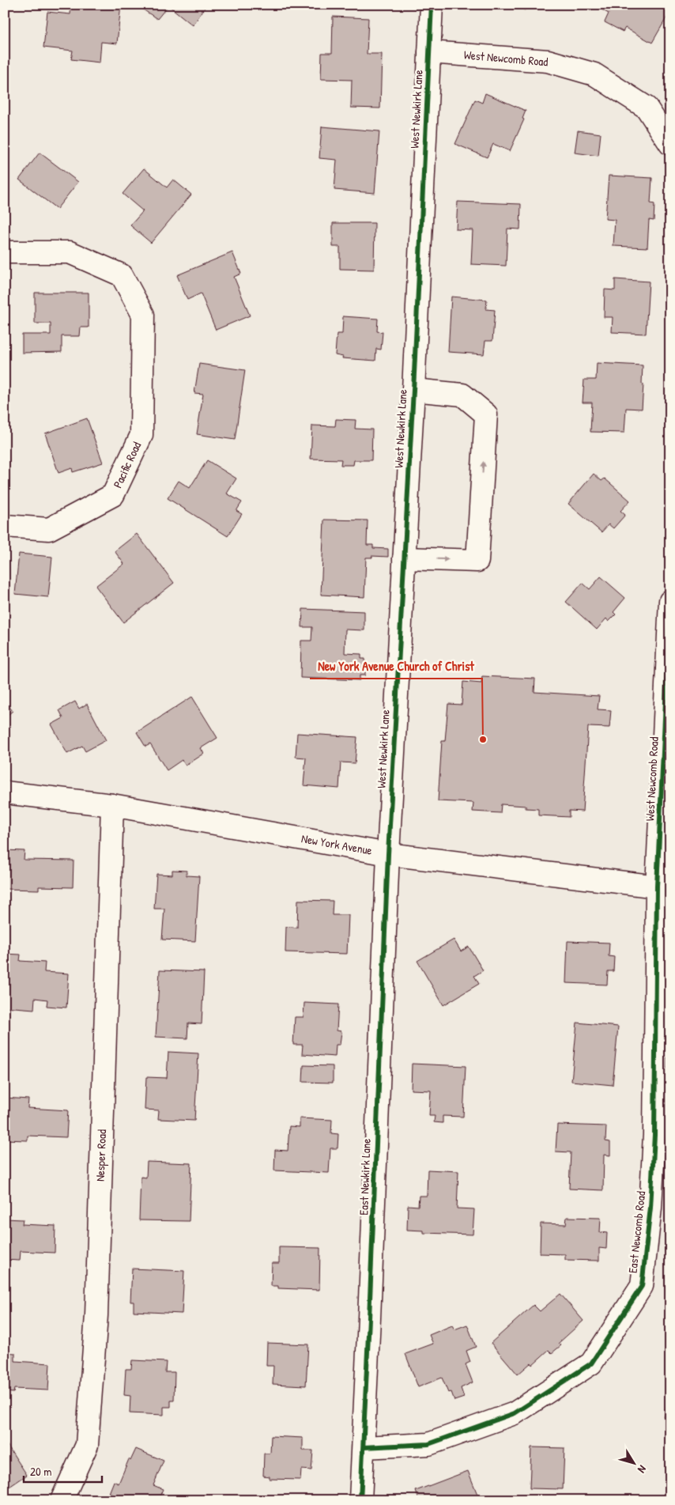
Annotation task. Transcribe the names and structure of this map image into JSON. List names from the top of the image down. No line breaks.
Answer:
{"streets":{"street":["West Newcomb Road","West Newkirk Lane","Pacific Road","New York Avenue","Nesper Road","East Newkirk Lane","East Newcomb Road"]},"crossings":[["West Newcomb Road","West Newkirk Lane"],["West Newcomb Road","New York Avenue"],["West Newcomb Road","East Newcomb Road"],["West Newkirk Lane","New York Avenue"],["West Newkirk Lane","East Newkirk Lane"],["New York Avenue","Nesper Road"],["New York Avenue","East Newkirk Lane"],["New York Avenue","East Newcomb Road"],["East Newkirk Lane","East Newcomb Road"]],"places":["New York Avenue Church of Christ"],"scale_bar":"20 m","north":"bottom right"}
